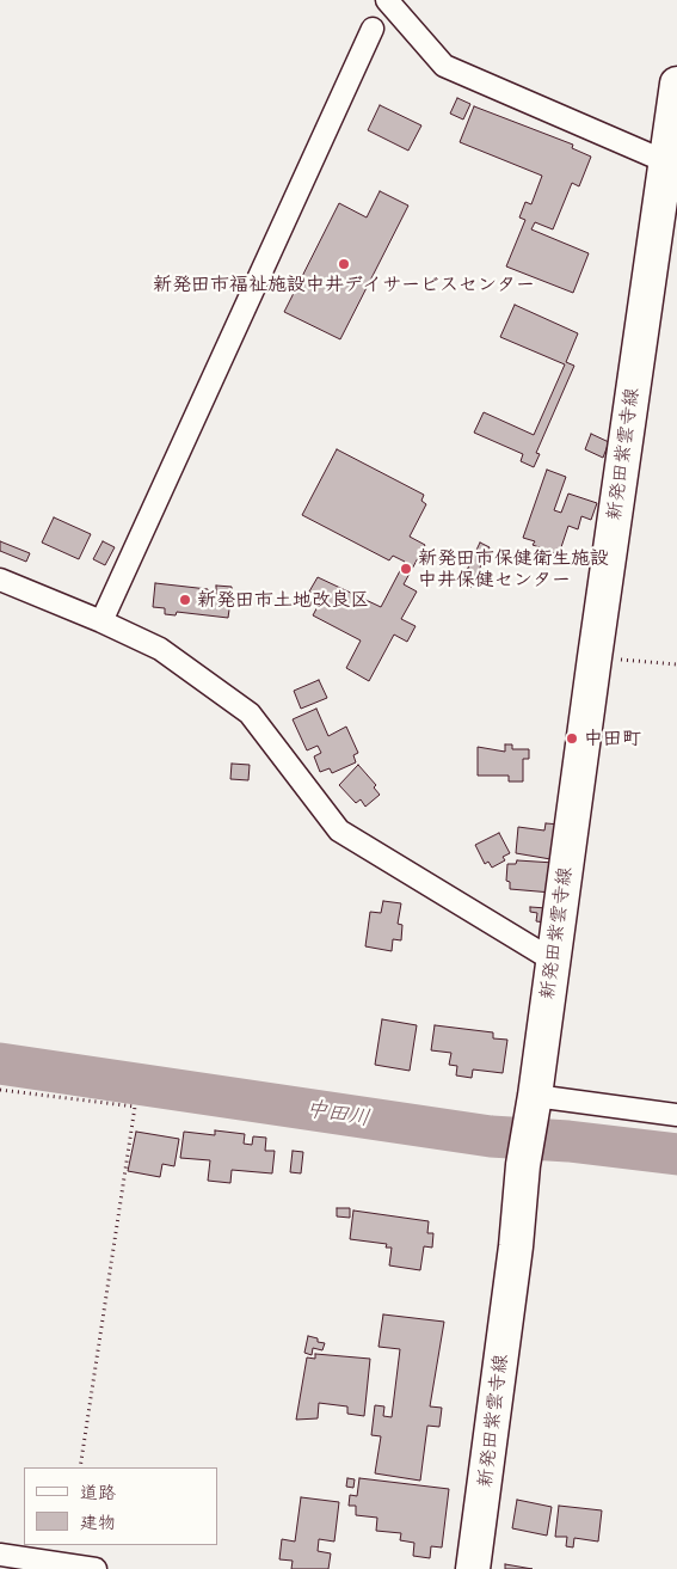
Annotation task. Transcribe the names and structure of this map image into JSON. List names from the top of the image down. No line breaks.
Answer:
{"streets":{"main road":["新発田紫雲寺線"]},"water":["中田川"],"places":["新発田市福祉施設中井デイサービスセンター","新発田市保健衛生施設 中井保健センター","新発田市土地改良区","中田町"],"legend":["道路","建物"]}
